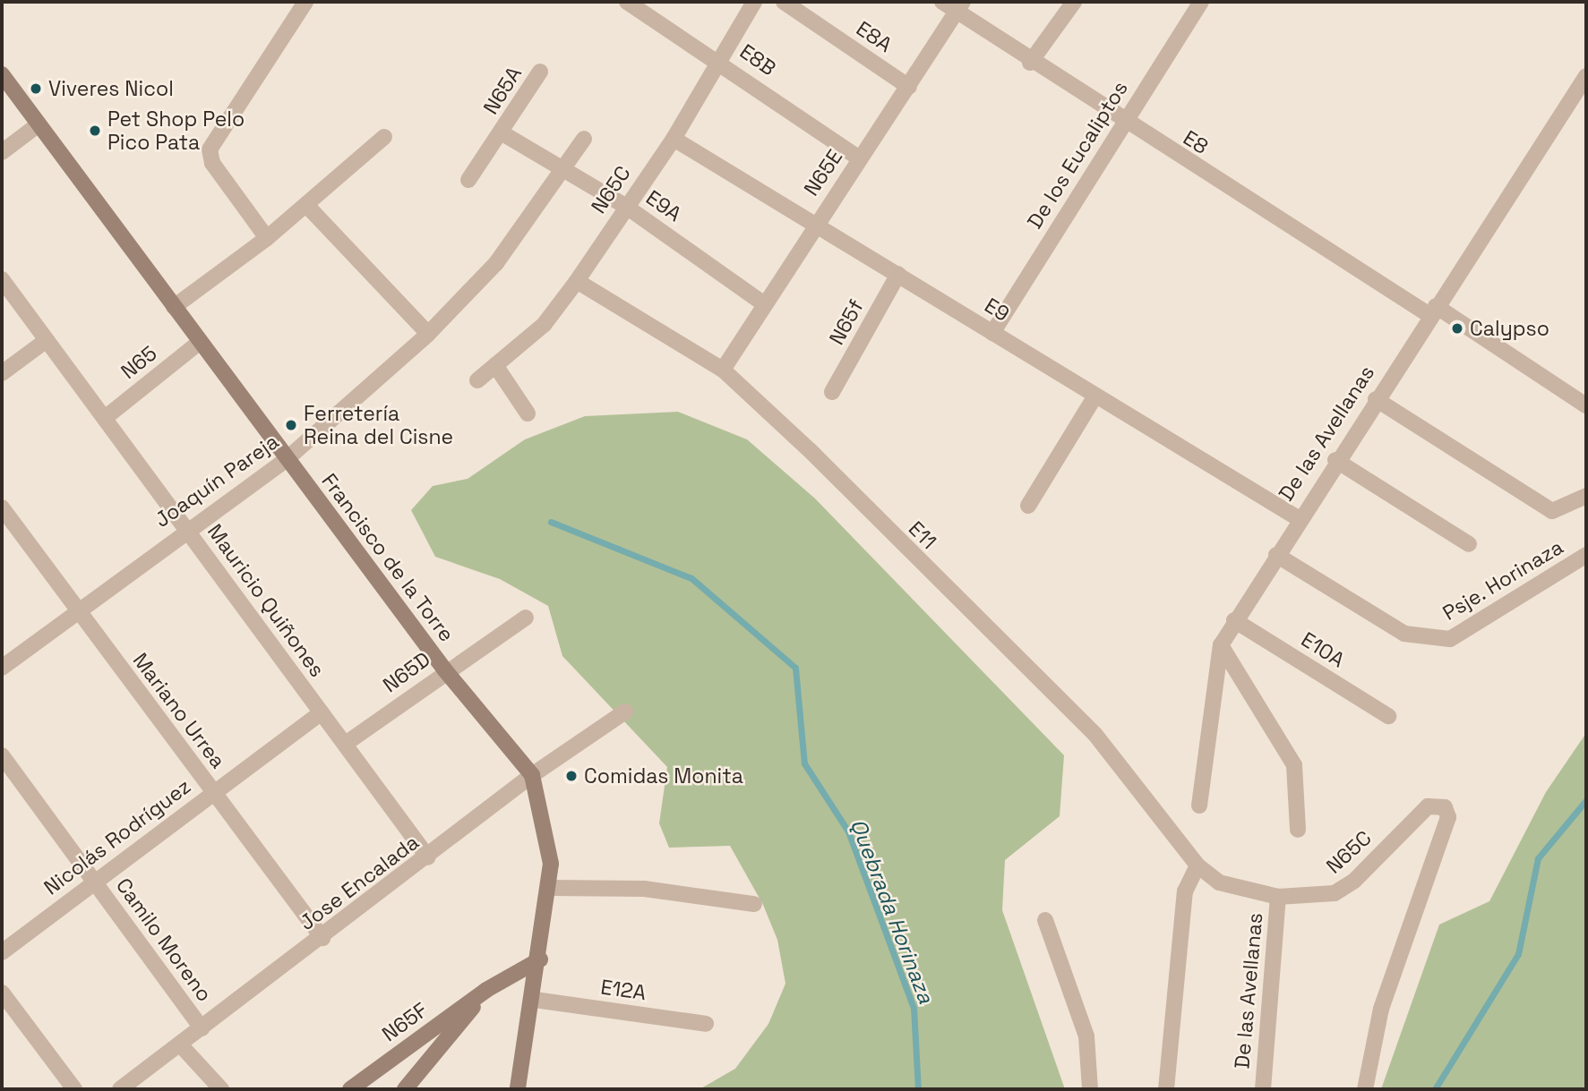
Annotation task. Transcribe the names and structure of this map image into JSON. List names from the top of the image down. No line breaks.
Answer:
{"streets":{"street":["E8A","E8B","N65A","E8","De los Eucaliptos","N65E","N65C","E9A","E9","N65f","N65","De las Avellanas","Joaquín Pareja","E11","Francisco de la Torre","Psje. Horinaza","Mauricio Quiñones","E10A","N65D","Mariano Urrea","Nicolás Rodríguez","Jose Encalada","Camilo Moreno","E12A","N65F"]},"crossings":[["E8A","N65E"],["E8B","N65E"],["E8B","N65C"],["N65A","E9A"],["E8","De los Eucaliptos"],["E8","N65E"],["E8","De las Avellanas"],["De los Eucaliptos","E9"],["N65E","E9A"],["N65E","E9"],["N65E","E11"],["N65C","E9A"],["N65C","E9"],["N65C","De las Avellanas"],["N65C","E11"],["E9A","Joaquín Pareja"],["E9","N65f"],["E9","De las Avellanas"],["N65","Francisco de la Torre"],["N65","Mauricio Quiñones"],["De las Avellanas","Psje. Horinaza"],["De las Avellanas","E10A"],["Joaquín Pareja","Francisco de la Torre"],["Joaquín Pareja","Mauricio Quiñones"],["Joaquín Pareja","Mariano Urrea"],["Francisco de la Torre","N65D"],["Francisco de la Torre","Jose Encalada"],["Francisco de la Torre","E12A"],["Mauricio Quiñones","N65D"],["Mauricio Quiñones","Nicolás Rodríguez"],["Mauricio Quiñones","Jose Encalada"],["Mariano Urrea","Nicolás Rodríguez"],["Mariano Urrea","Jose Encalada"],["Nicolás Rodríguez","Camilo Moreno"],["Jose Encalada","Camilo Moreno"]],"water":["Quebrada Horinaza"],"places":["Viveres Nicol","Pet Shop Pelo Pico Pata","Calypso","Ferretería Reina del Cisne","Comidas Monita"]}
